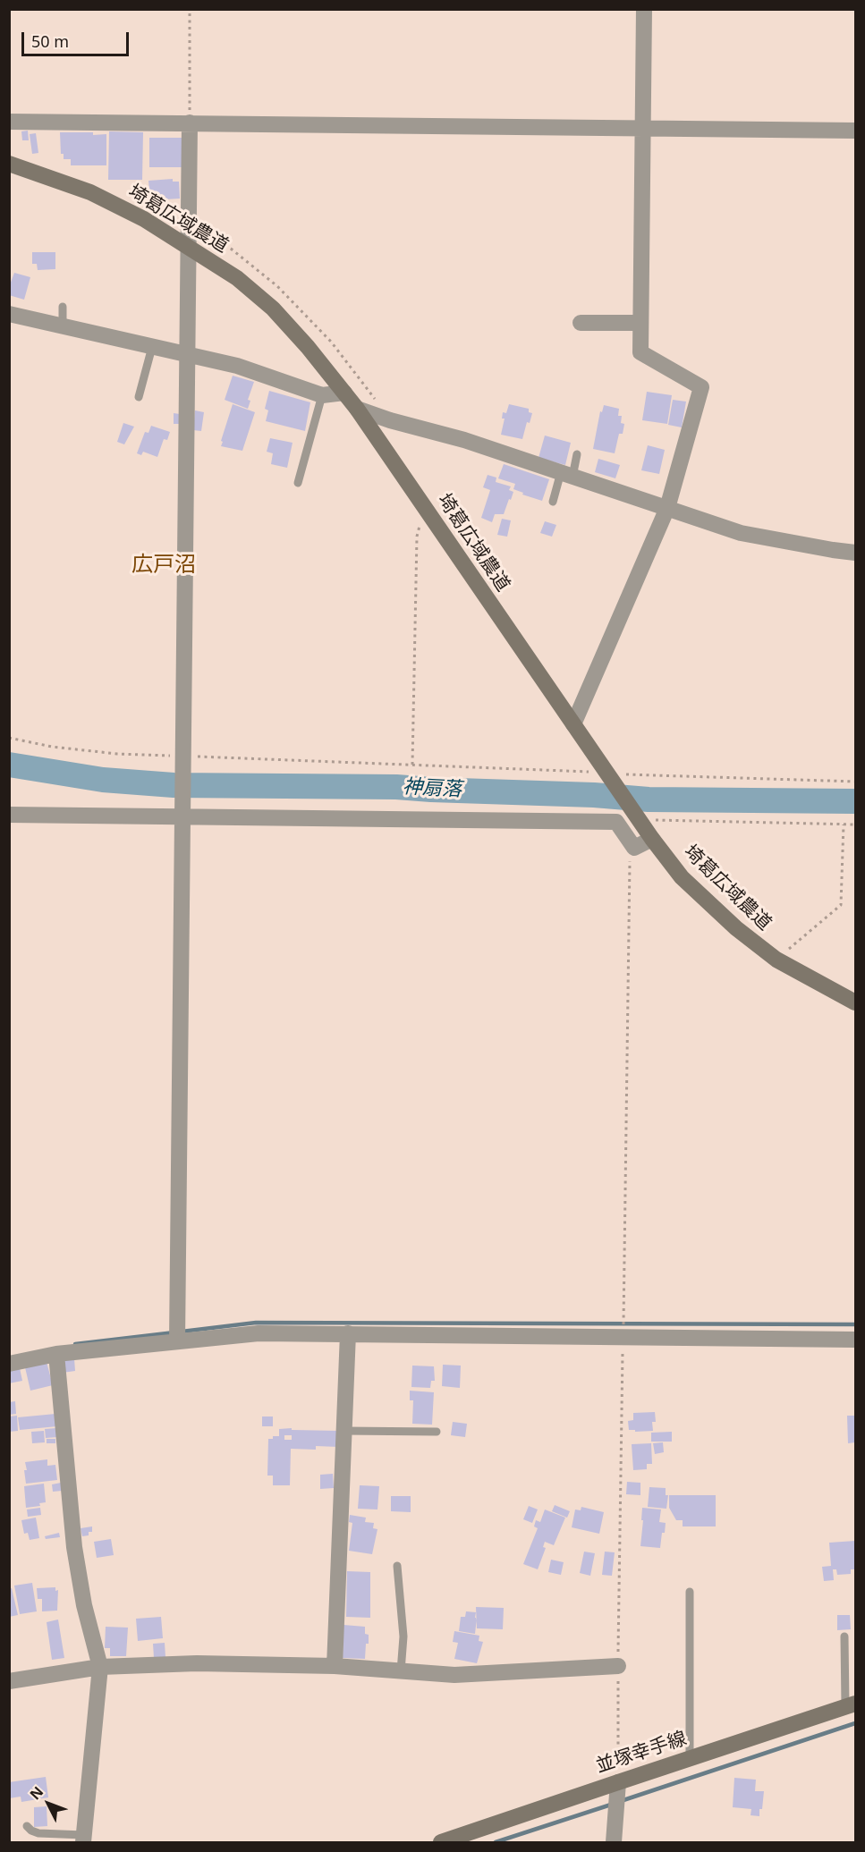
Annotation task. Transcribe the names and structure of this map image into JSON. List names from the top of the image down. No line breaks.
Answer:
{"streets":{"street":["埼葛広域農道","並塚幸手線"]},"districts":["広戸沼"],"water":["神扇落"],"scale_bar":"50 m","north":"top left"}
